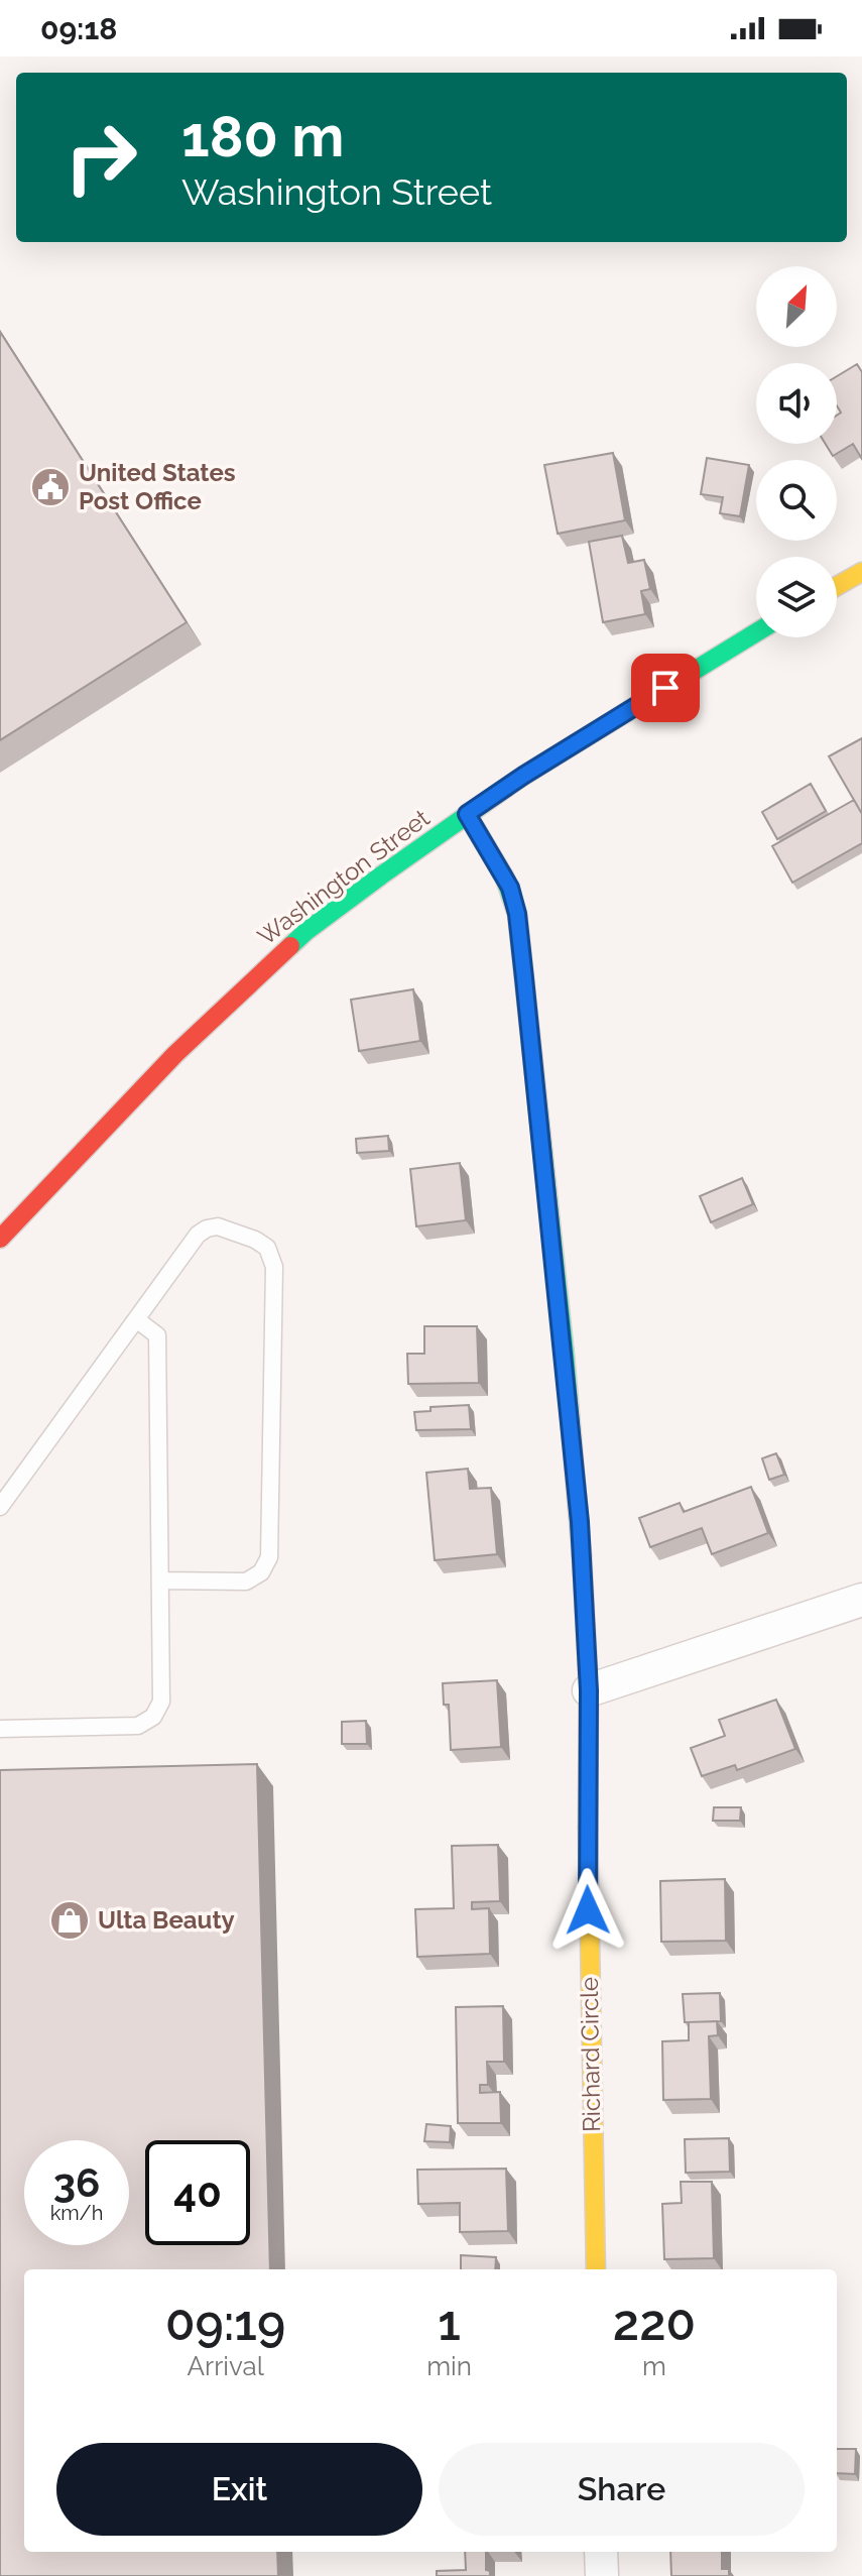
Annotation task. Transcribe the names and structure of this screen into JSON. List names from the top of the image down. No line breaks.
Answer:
{"streets":{"street":["Washington Street","Richard Circle"]},"crossings":[["Washington Street","Richard Circle"]],"places":{"public building":["United States Post Office"],"shop":["Ulta Beauty"]},"north":"top right","page":{"status":"09:18","turn":["180 m","Washington Street"],"speed":"36 km/h","limit":"40","eta":["09:19","Arrival","1","min","220","m"],"buttons":["Exit","Share"]}}
